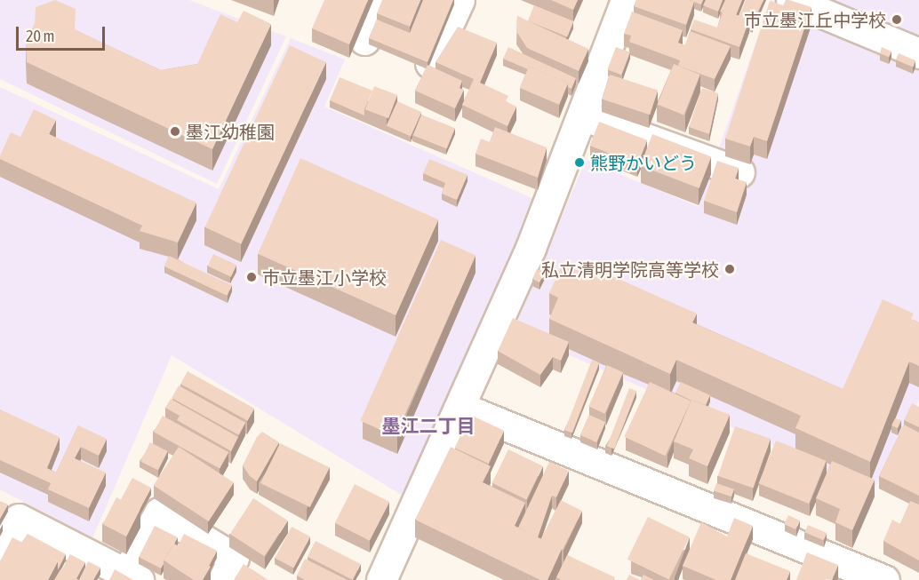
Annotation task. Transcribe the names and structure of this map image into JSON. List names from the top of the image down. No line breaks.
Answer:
{"districts":["墨江二丁目"],"places":["市立墨江丘中学校","墨江幼稚園","熊野かいどう","私立清明学院高等学校","市立墨江小学校"],"scale_bar":"20 m"}
